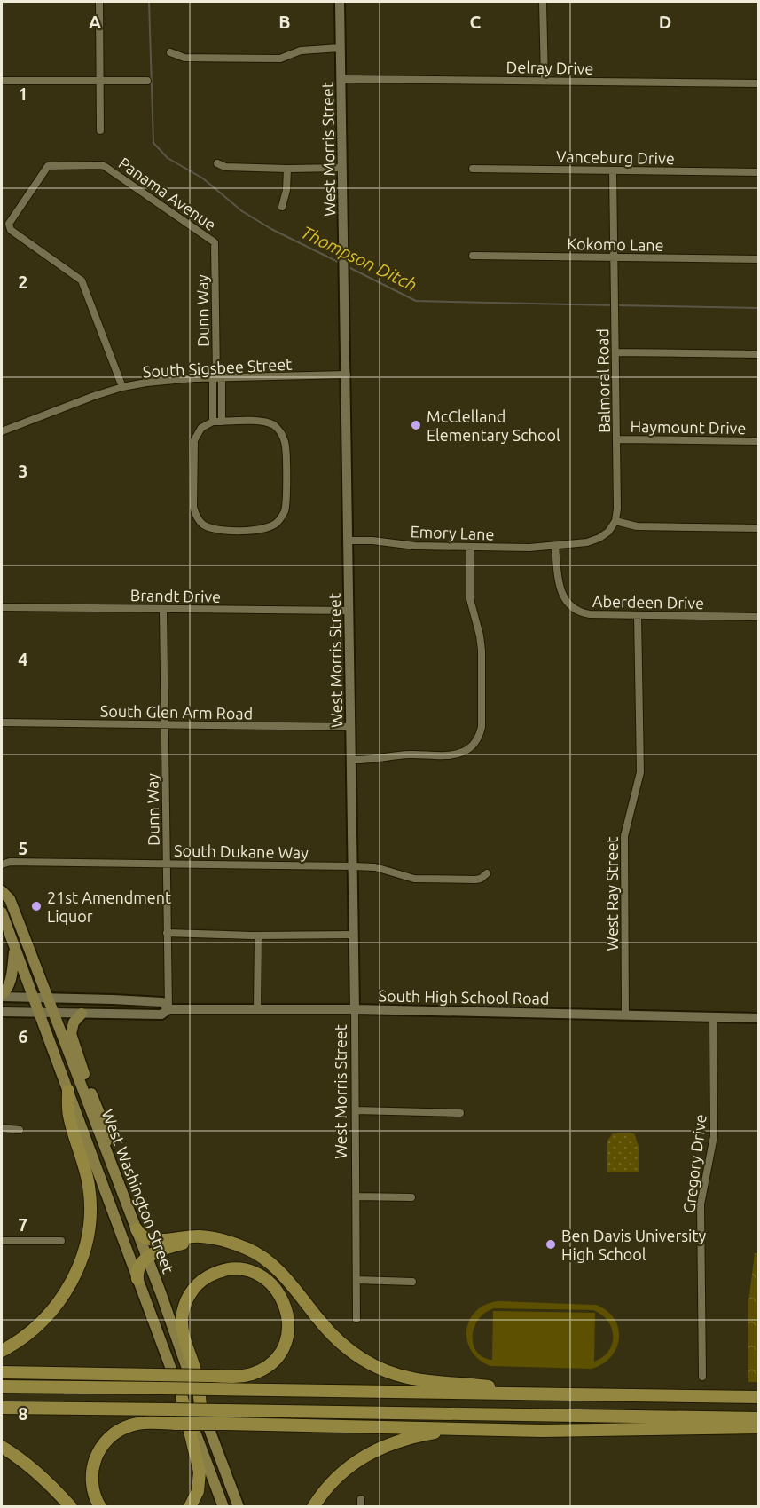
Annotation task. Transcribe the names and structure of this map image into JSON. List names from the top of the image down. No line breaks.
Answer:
{"streets":{"main road":["West Washington Street"],"street":["Delray Drive","West Morris Street","Vanceburg Drive","Panama Avenue","Kokomo Lane","Dunn Way","South Sigsbee Street","Balmoral Road","Haymount Drive","Emory Lane","Brandt Drive","Aberdeen Drive","South Glen Arm Road","South Dukane Way","West Ray Street","South High School Road","Gregory Drive"]},"crossings":[["Delray Drive","West Morris Street"],["West Morris Street","South Sigsbee Street"],["West Morris Street","Emory Lane"],["West Morris Street","Brandt Drive"],["West Morris Street","South Glen Arm Road"],["West Morris Street","South Dukane Way"],["West Morris Street","South High School Road"],["Vanceburg Drive","Balmoral Road"],["Panama Avenue","Dunn Way"],["Panama Avenue","South Sigsbee Street"],["Kokomo Lane","Balmoral Road"],["Dunn Way","South Sigsbee Street"],["Dunn Way","Brandt Drive"],["Dunn Way","South Glen Arm Road"],["Dunn Way","South Dukane Way"],["Dunn Way","South High School Road"],["Balmoral Road","Haymount Drive"],["Emory Lane","Aberdeen Drive"],["Aberdeen Drive","West Ray Street"],["West Ray Street","South High School Road"],["South High School Road","Gregory Drive"],["South High School Road","West Washington Street"]],"water":["Thompson Ditch"],"places":["McClelland Elementary School","21st Amendment Liquor","Ben Davis University High School"],"grid":{"columns":["A","B","C","D"],"rows":["1","2","3","4","5","6","7","8"]}}
